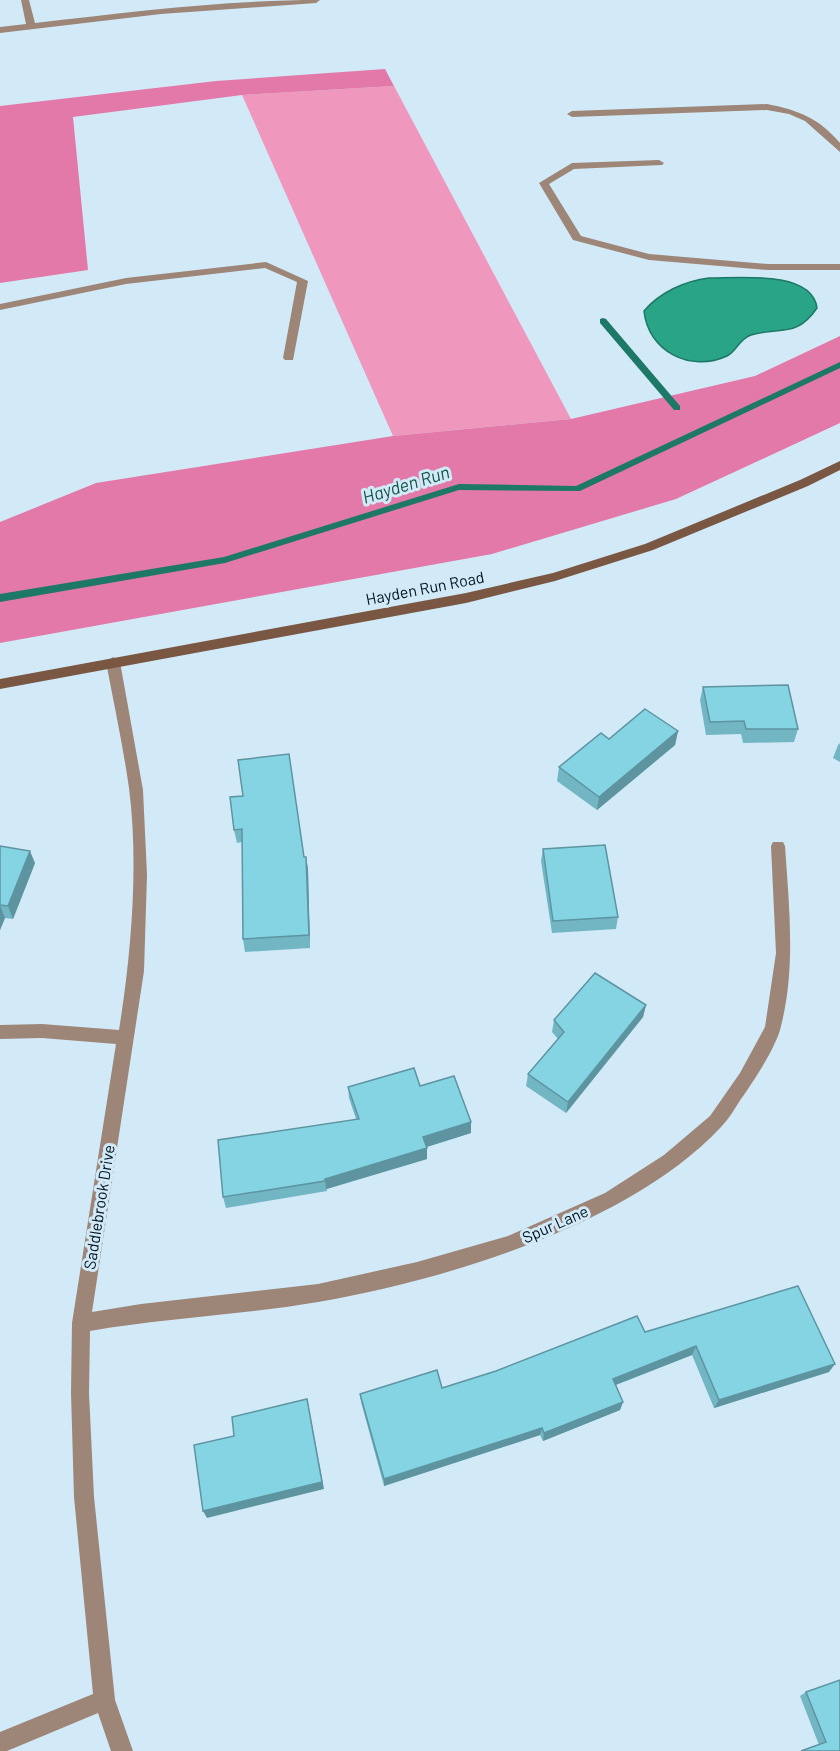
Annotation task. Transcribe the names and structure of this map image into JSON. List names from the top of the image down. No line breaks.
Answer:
{"streets":{"main road":["Hayden Run Road"],"street":["Saddlebrook Drive","Spur Lane"]},"crossings":[["Hayden Run Road","Saddlebrook Drive"],["Saddlebrook Drive","Spur Lane"]],"water":["Hayden Run"]}
